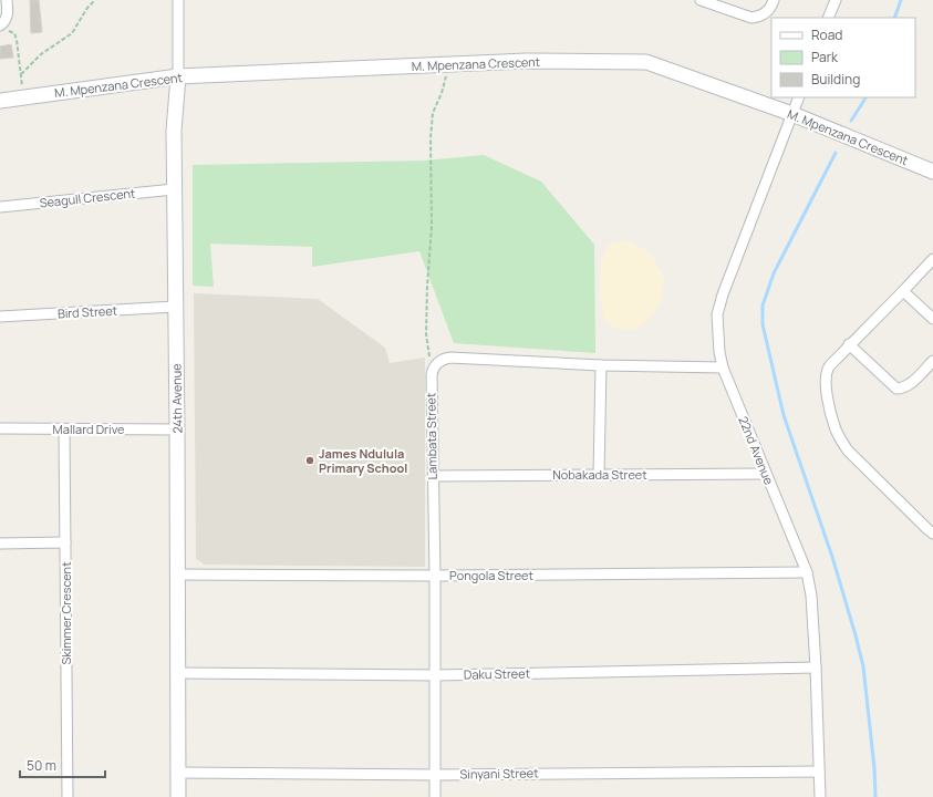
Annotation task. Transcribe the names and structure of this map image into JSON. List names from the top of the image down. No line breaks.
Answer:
{"streets":{"main road":["M. Mpenzana Crescent","24th Avenue"],"street":["Seagull Crescent","Bird Street","Mallard Drive","Lambata Street","22nd Avenue","Nobakada Street","Pongola Street","Skimmer Crescent","Daku Street","Sinyani Street"]},"crossings":[["M. Mpenzana Crescent","24th Avenue"],["M. Mpenzana Crescent","22nd Avenue"],["Seagull Crescent","24th Avenue"],["Bird Street","24th Avenue"],["24th Avenue","Mallard Drive"],["24th Avenue","Pongola Street"],["24th Avenue","Daku Street"],["24th Avenue","Sinyani Street"],["Mallard Drive","Skimmer Crescent"],["Lambata Street","Nobakada Street"],["Lambata Street","Pongola Street"],["Lambata Street","Daku Street"],["Lambata Street","Sinyani Street"],["22nd Avenue","Nobakada Street"],["22nd Avenue","Pongola Street"],["22nd Avenue","Daku Street"],["22nd Avenue","Sinyani Street"]],"places":["James Ndulula Primary School"],"legend":["Road","Park","Building"],"scale_bar":"50 m"}
